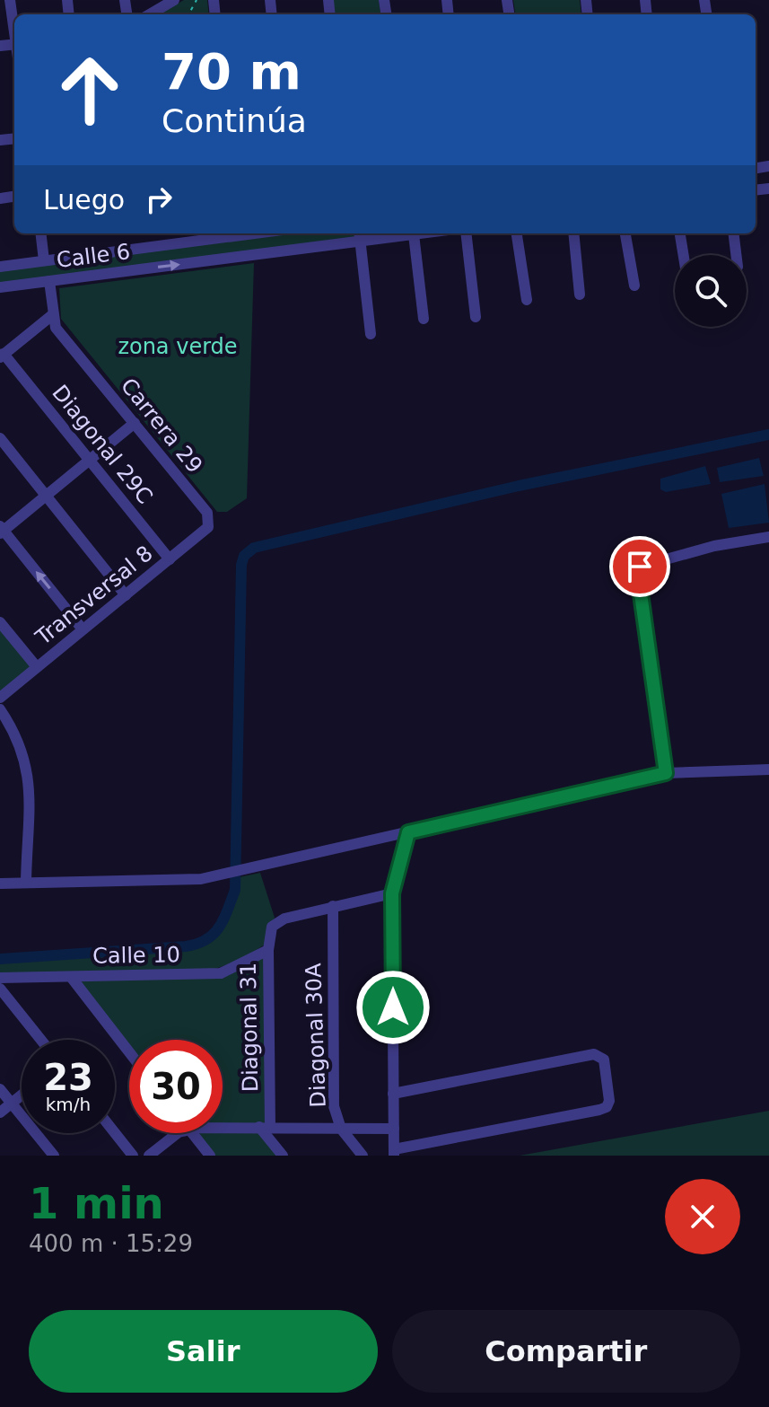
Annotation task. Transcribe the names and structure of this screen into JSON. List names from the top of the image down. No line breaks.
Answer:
{"streets":{"street":["Calle 6","Carrera 29","Diagonal 29C","Transversal 8","Calle 10","Diagonal 31","Diagonal 30A"]},"crossings":[["Calle 6","Carrera 29"],["Carrera 29","Transversal 8"],["Diagonal 29C","Transversal 8"],["Calle 10","Diagonal 31"],["Diagonal 31","Diagonal 30A"]],"parks":["zona verde"],"page":{"turn":["70 m","Continúa"],"then":"Luego","speed":"23 km/h","limit":"30","heading":["1 min","400 m · 15:29"],"buttons":["Salir","Compartir"]}}
